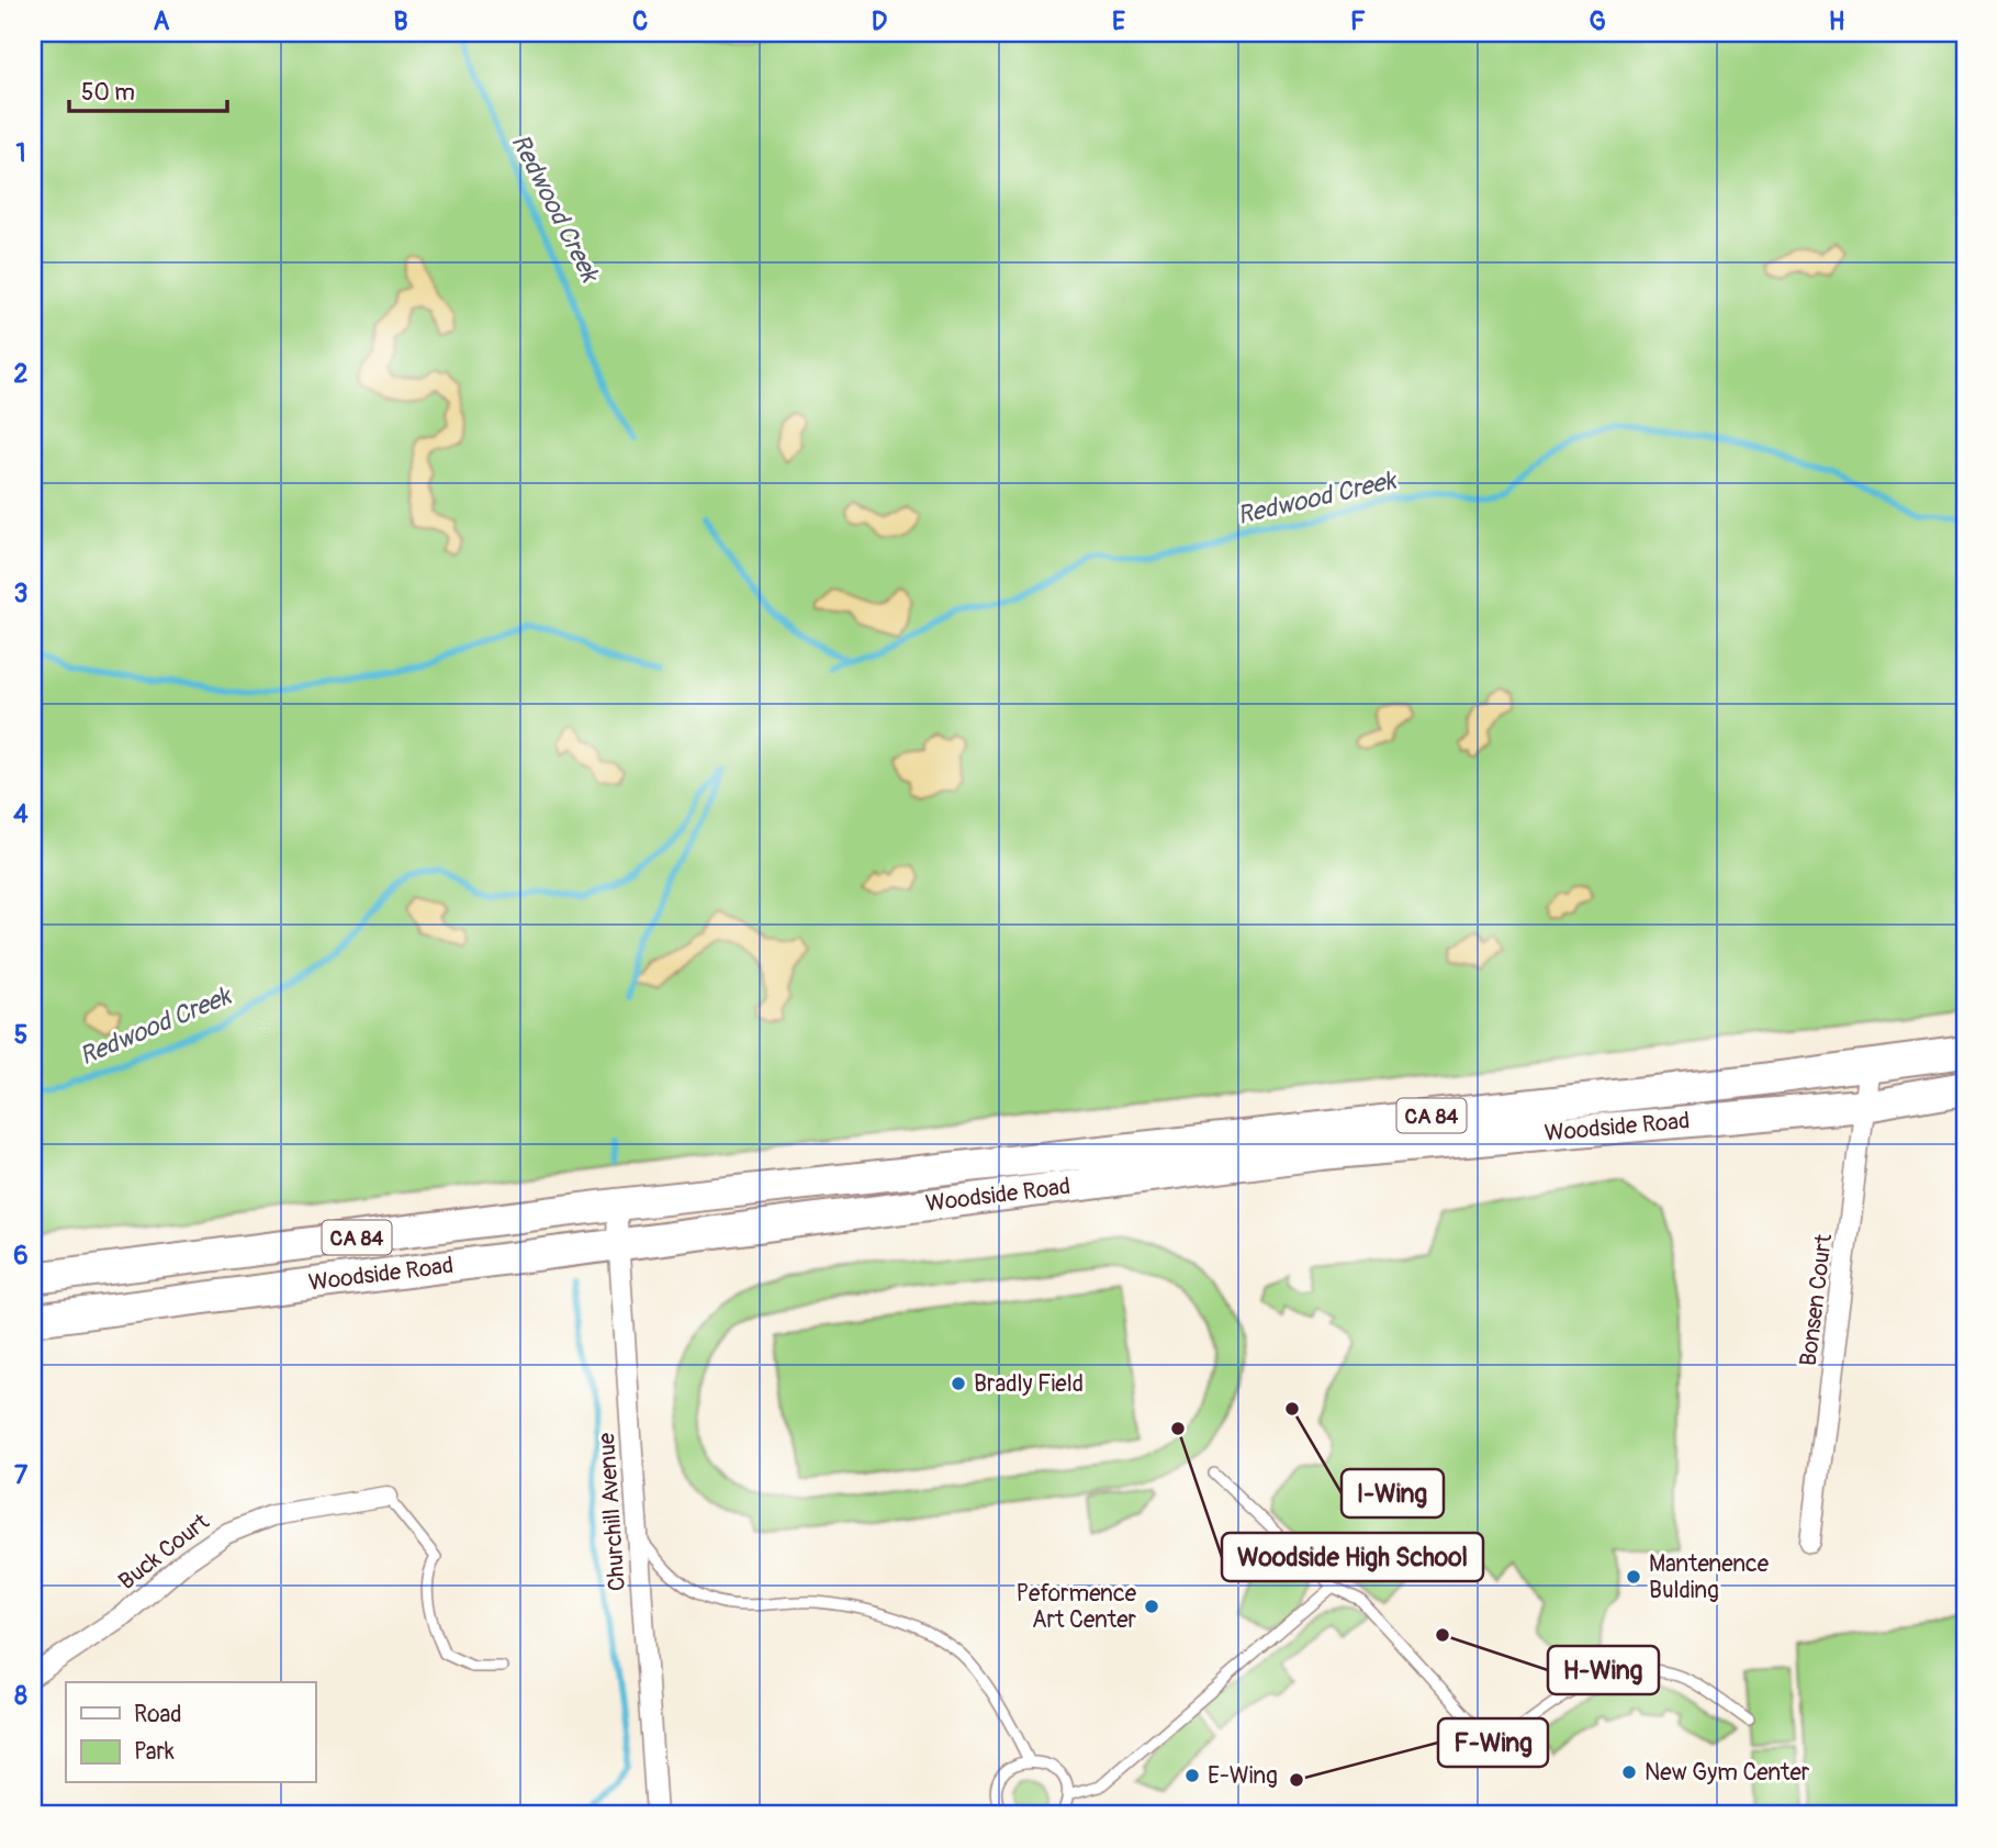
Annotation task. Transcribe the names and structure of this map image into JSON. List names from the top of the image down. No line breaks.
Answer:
{"streets":{"main road":["CA 84","Woodside Road"],"street":["Bonsen Court","Churchill Avenue","Buck Court"]},"crossings":[["Woodside Road","Bonsen Court"],["Woodside Road","Churchill Avenue"]],"water":["Redwood Creek"],"places":["Bradly Field","I-Wing","Woodside High School","Mantenence Bulding","Peformence Art Center","H-Wing","New Gym Center","E-Wing","F-Wing"],"legend":["Road","Park"],"scale_bar":"50 m","grid":{"columns":["A","B","C","D","E","F","G","H"],"rows":["1","2","3","4","5","6","7","8"]}}
